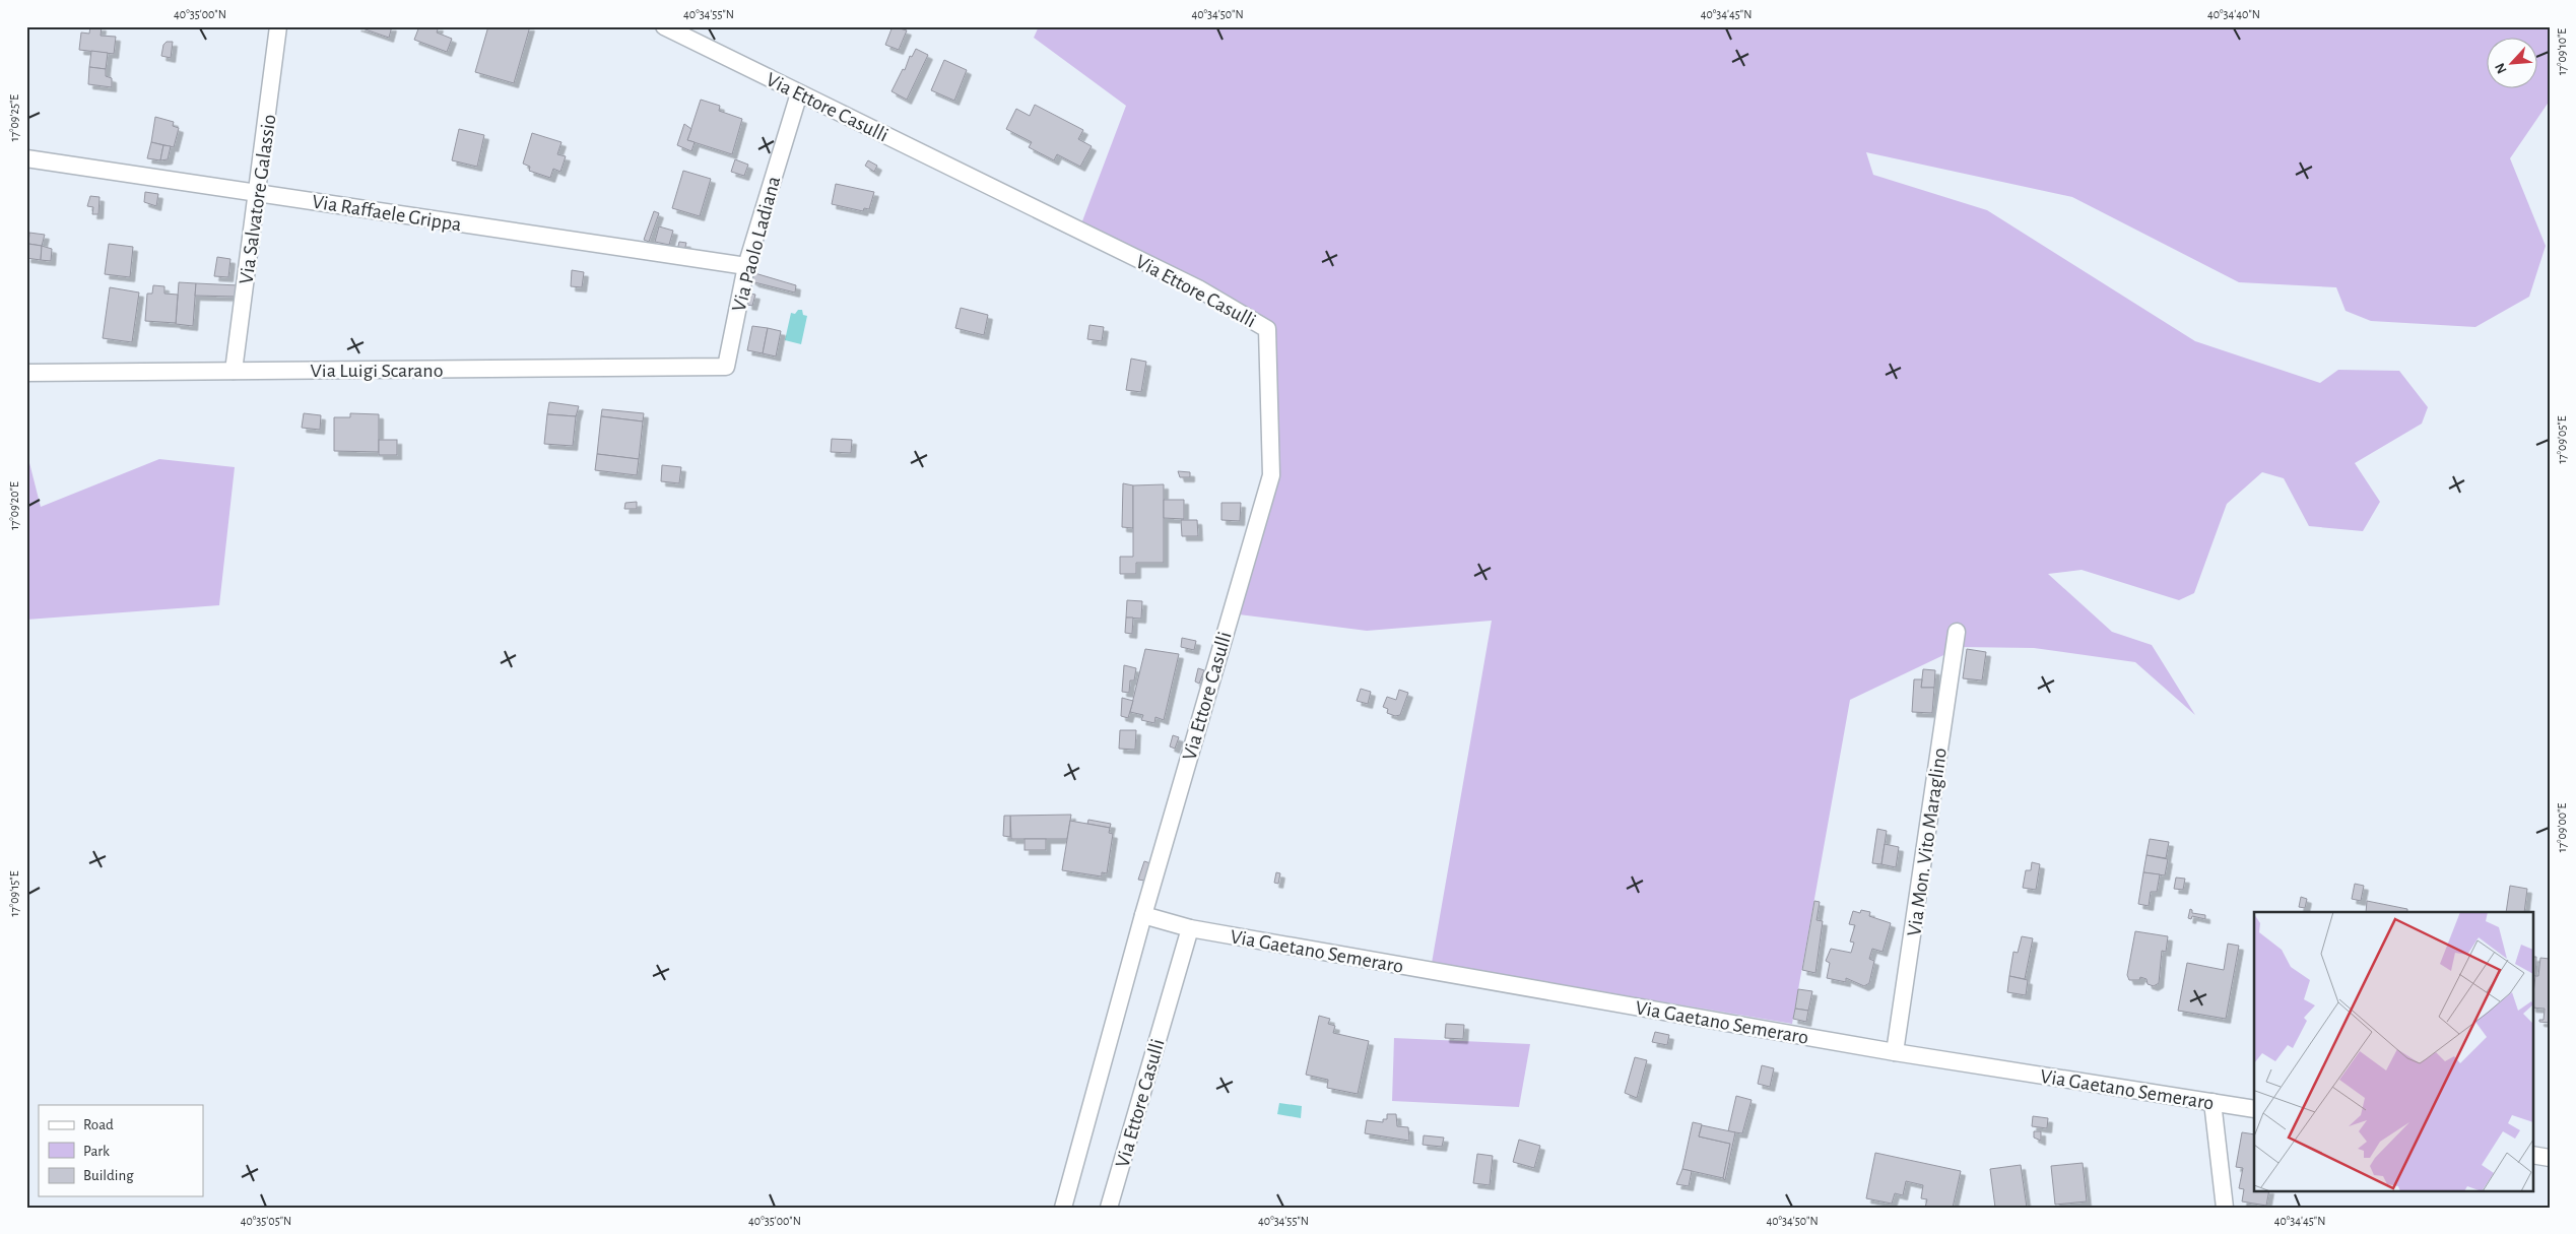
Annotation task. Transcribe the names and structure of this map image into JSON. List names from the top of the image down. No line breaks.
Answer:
{"streets":{"street":["Via Ettore Casulli","Via Salvatore Galassio","Via Raffaele Grippa","Via Paolo Ladiana","Via Luigi Scarano","Via Mon. Vito Maraglino","Via Gaetano Semeraro"]},"crossings":[["Via Ettore Casulli","Via Paolo Ladiana"],["Via Ettore Casulli","Via Gaetano Semeraro"],["Via Salvatore Galassio","Via Raffaele Grippa"],["Via Salvatore Galassio","Via Luigi Scarano"],["Via Raffaele Grippa","Via Paolo Ladiana"],["Via Paolo Ladiana","Via Luigi Scarano"],["Via Mon. Vito Maraglino","Via Gaetano Semeraro"]],"legend":["Road","Park","Building"],"north":"bottom left","coordinates":["40°35'00\"N","40°34'55\"N","40°34'50\"N","40°34'45\"N","40°34'40\"N","17°09'10\"E","17°09'25\"E","17°09'05\"E","17°09'20\"E","17°09'00\"E","17°09'15\"E","40°35'05\"N"]}
